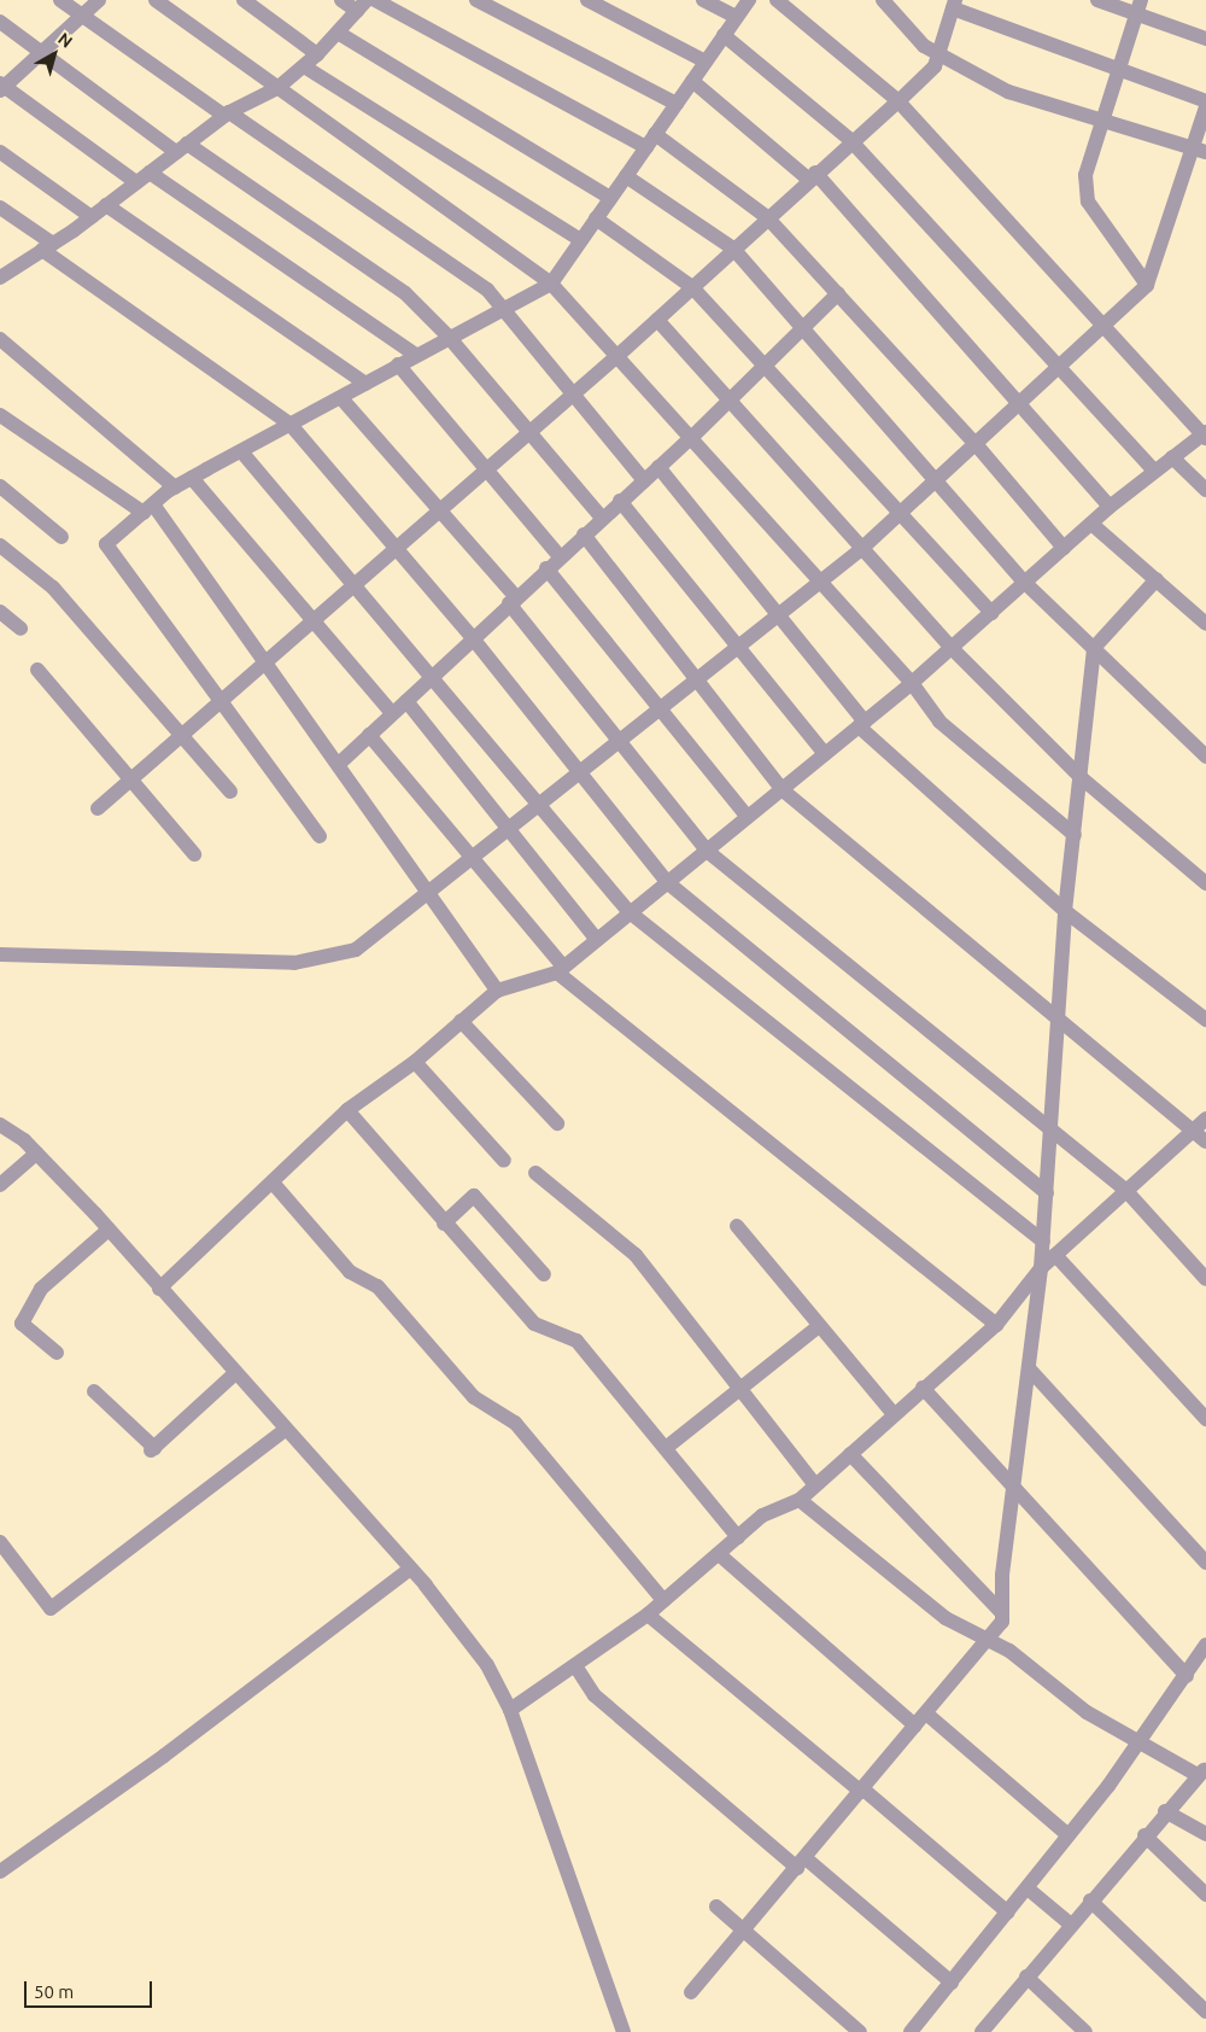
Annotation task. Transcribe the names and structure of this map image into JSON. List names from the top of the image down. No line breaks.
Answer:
{"scale_bar":"50 m","north":"top right"}
